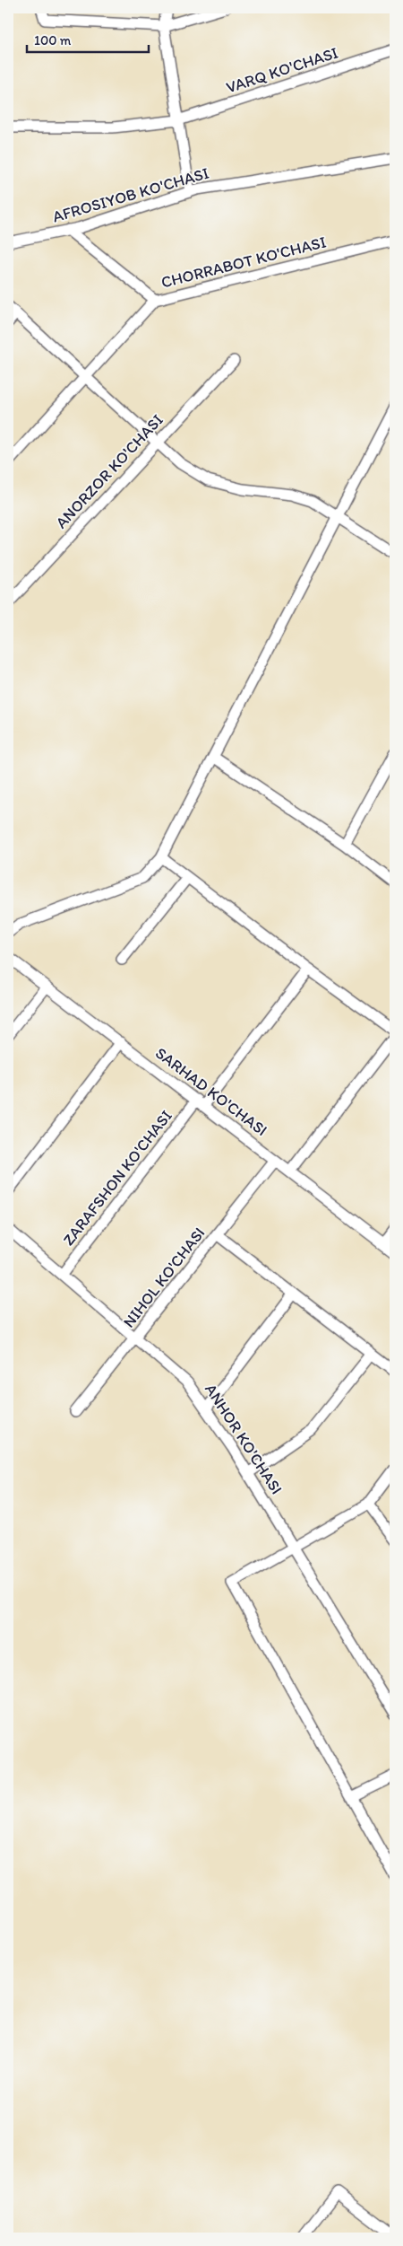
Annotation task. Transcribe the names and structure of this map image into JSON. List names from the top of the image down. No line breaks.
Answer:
{"streets":{"street":["VARQ KO'CHASI","AFROSIYOB KO'CHASI","CHORRABOT KO'CHASI","ANORZOR KO'CHASI","SARHAD KO'CHASI","ZARAFSHON KO'CHASI","NIHOL KO'CHASI","ANHOR KO'CHASI"]},"crossings":[["SARHAD KO'CHASI","ZARAFSHON KO'CHASI"],["SARHAD KO'CHASI","NIHOL KO'CHASI"],["ZARAFSHON KO'CHASI","ANHOR KO'CHASI"],["NIHOL KO'CHASI","ANHOR KO'CHASI"]],"scale_bar":"100 m"}
